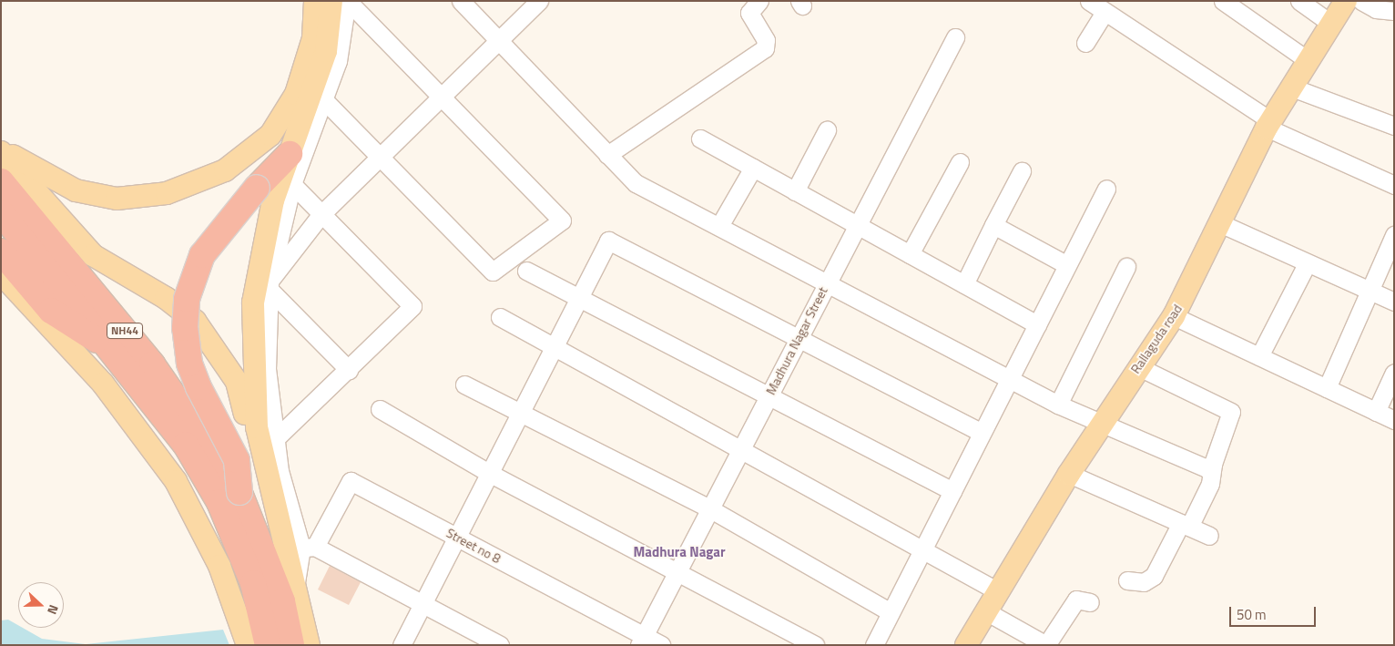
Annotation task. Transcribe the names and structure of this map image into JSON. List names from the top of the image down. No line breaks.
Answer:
{"streets":{"highway":["NH44"],"main road":["Rallaguda road"],"street":["Madhura Nagar Street","Street no 8"]},"crossings":[["Madhura Nagar Street","Street no 8"]],"districts":["Madhura Nagar"],"scale_bar":"50 m","north":"right"}
